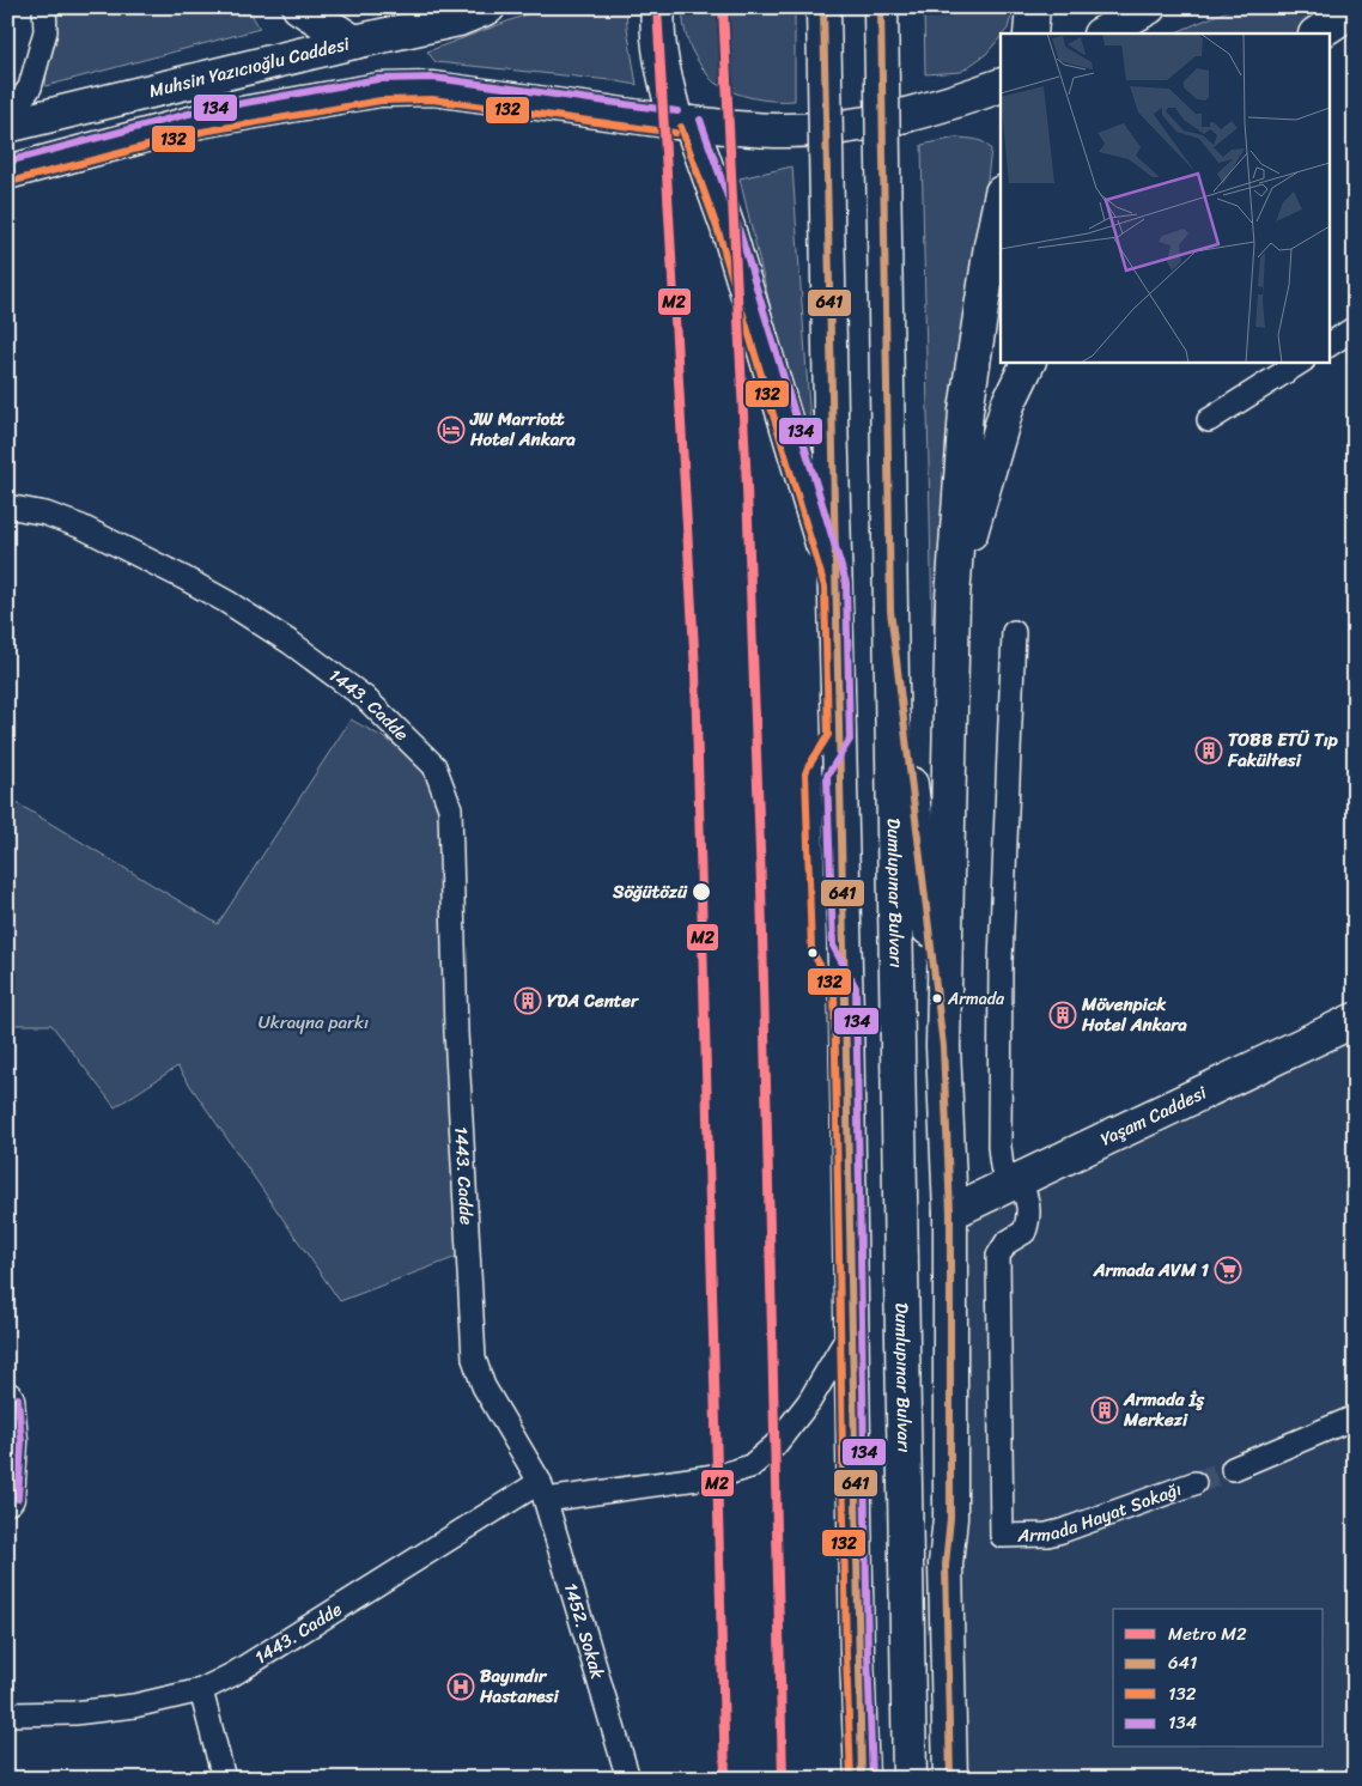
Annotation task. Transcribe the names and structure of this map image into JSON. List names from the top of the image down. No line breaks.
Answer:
{"streets":{"main road":["Muhsin Yazıcıoğlu Caddesi","Dumlupınar Bulvarı","Yaşam Caddesi"],"street":["1443. Cadde","Armada Hayat Sokağı","1452. Sokak"]},"crossings":[["1443. Cadde","1452. Sokak"],["Yaşam Caddesi","Armada Hayat Sokağı"]],"parks":["Ukrayna parkı"],"places":{"hotel":["JW Marriott Hotel Ankara"],"building":["TOBB ETÜ Tıp Fakültesi","YDA Center","Mövenpick Hotel Ankara","Armada İş Merkezi"],"other":["Söğütözü","Armada"],"supermarket":["Armada AVM 1"],"hospital":["Bayındır Hastanesi"]},"lines":["metro line M2","transit line 641","transit line 134","transit line 132"],"legend":["Metro M2","641","132","134"]}
